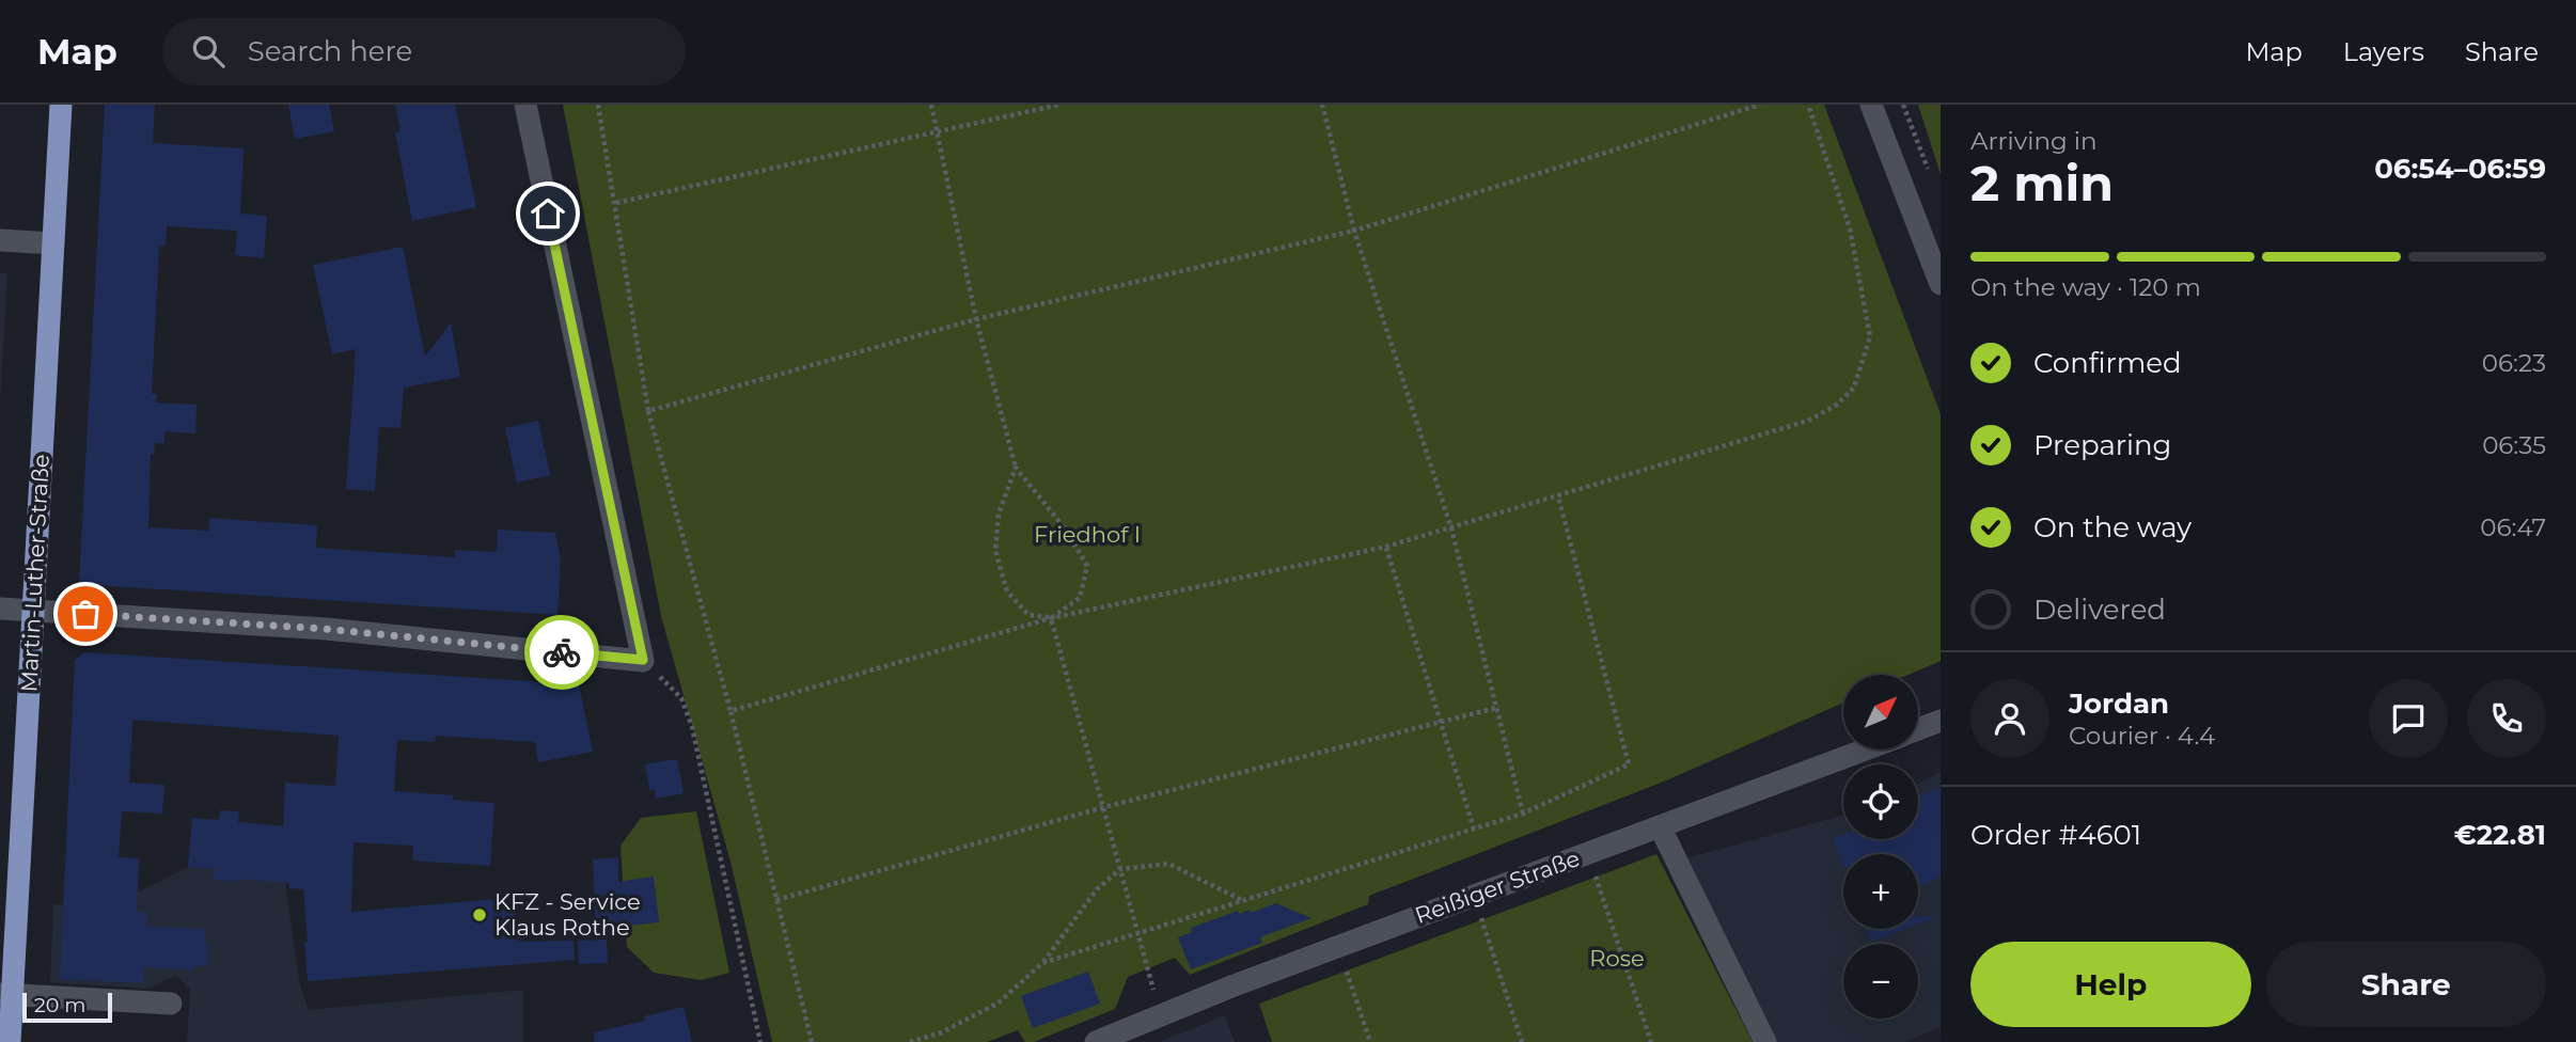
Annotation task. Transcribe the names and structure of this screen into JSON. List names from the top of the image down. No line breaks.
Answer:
{"streets":{"main road":["Martin-Luther-Straße"],"street":["Reißiger Straße"]},"parks":["Friedhof I","Rose"],"places":["KFZ - Service Klaus Rothe"],"scale_bar":"20 m","north":"top right","page":{"header":"Map","search":"Search here","nav":["Map","Layers","Share"],"heading":["2 min","Arriving in","06:54–06:59"],"panel":["Jordan","Courier · 4.4","Order #4601","€22.81"],"bar":"On the way · 120 m","list":[["Confirmed","06:23"],["Preparing","06:35"],["On the way","06:47"],"Delivered"],"map_buttons":["+","−"],"buttons":["Help","Share"],"scale":"20 m"}}
